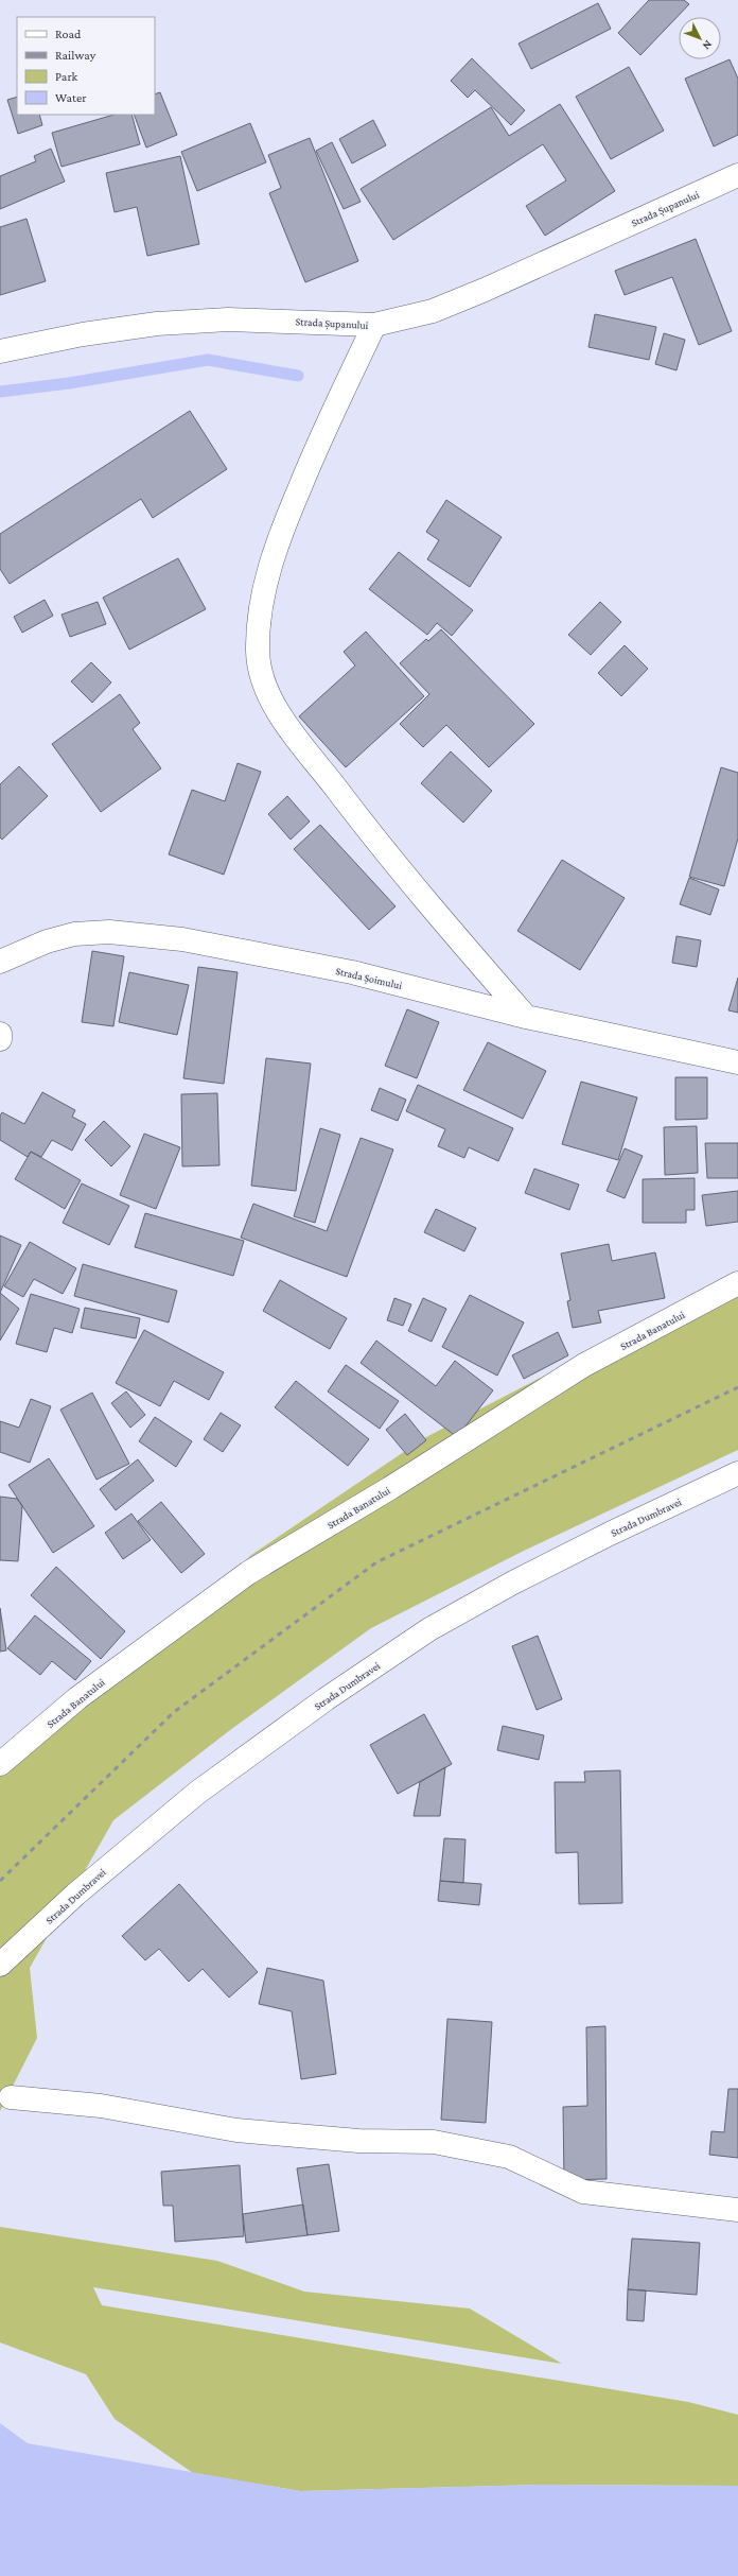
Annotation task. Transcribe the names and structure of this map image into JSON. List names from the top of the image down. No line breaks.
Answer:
{"streets":{"street":["Strada Șupanului","Strada Șoimului","Strada Banatului","Strada Dumbravei"]},"legend":["Road","Railway","Park","Water"],"north":"bottom right"}
